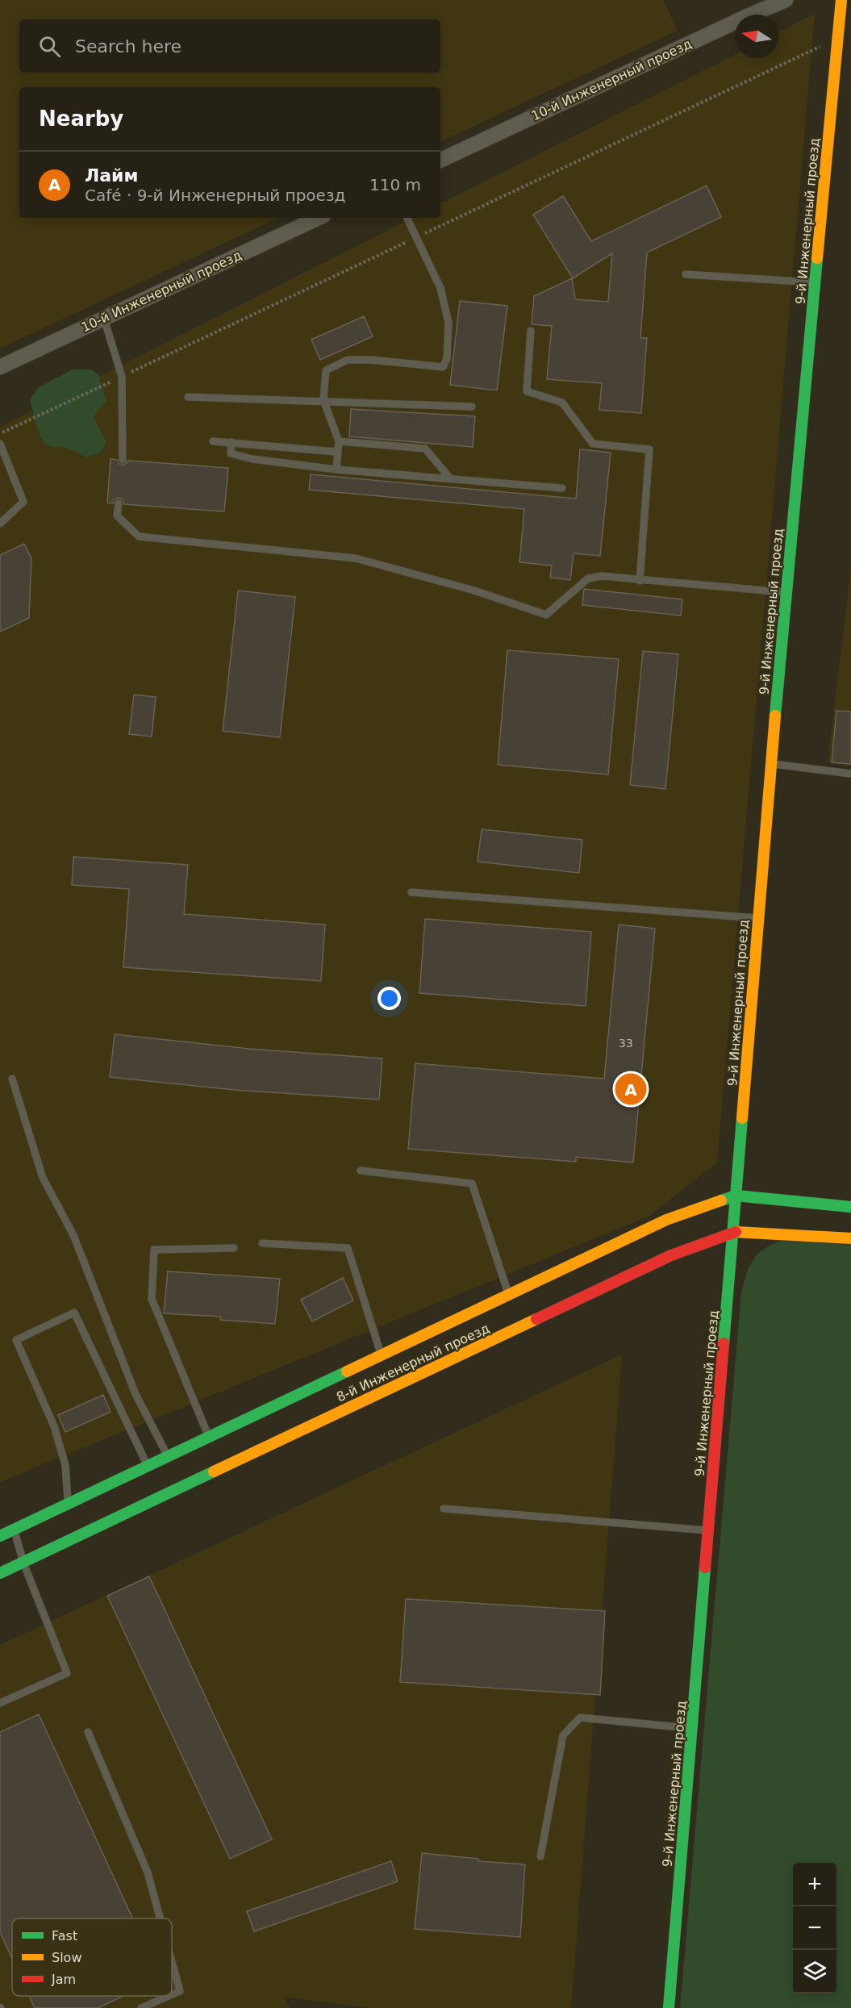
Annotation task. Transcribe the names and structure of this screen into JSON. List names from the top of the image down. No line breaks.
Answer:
{"streets":{"street":["10-й Инженерный проезд","9-й Инженерный проезд","8-й Инженерный проезд"]},"crossings":[["9-й Инженерный проезд","8-й Инженерный проезд"]],"house_numbers":["33"],"legend":["Fast","Slow","Jam"],"north":"left","page":{"search":"Search here","heading":"Nearby","list":[{"mark":"A","name":"Лайм","note":"Café · 9-й Инженерный проезд","value":"110 m"}],"pins":"A","map_buttons":["+","−"]}}
